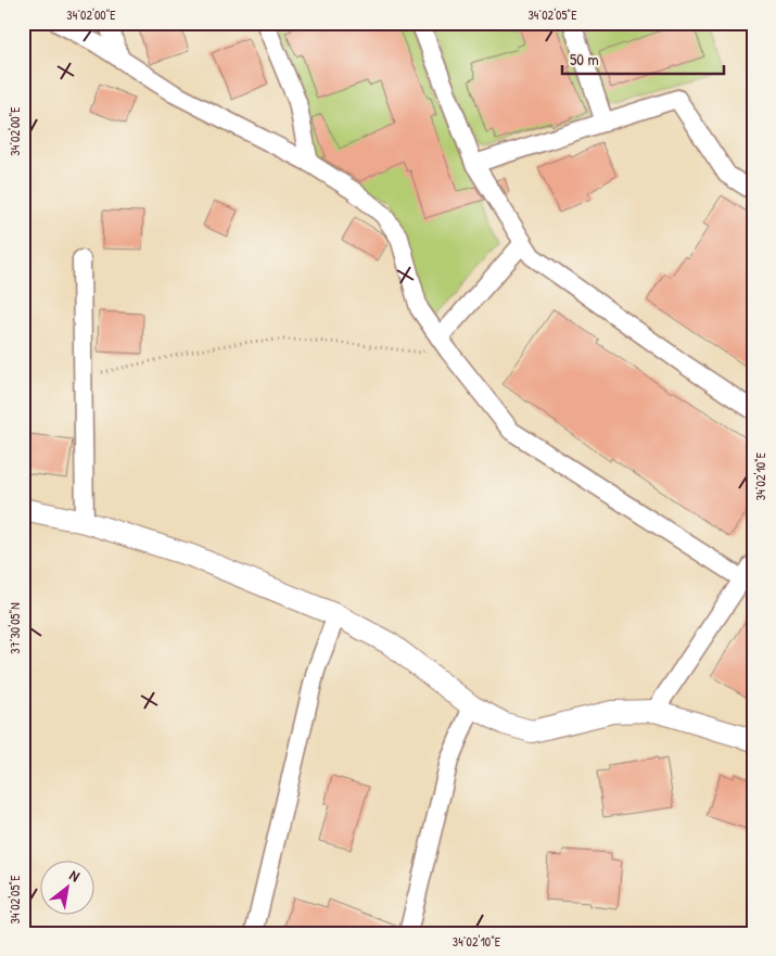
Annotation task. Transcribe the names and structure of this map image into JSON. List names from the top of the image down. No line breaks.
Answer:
{"scale_bar":"50 m","north":"top right","coordinates":["34°02'00\"E","34°02'05\"E","34°02'10\"E","37°30'05\"N"]}
